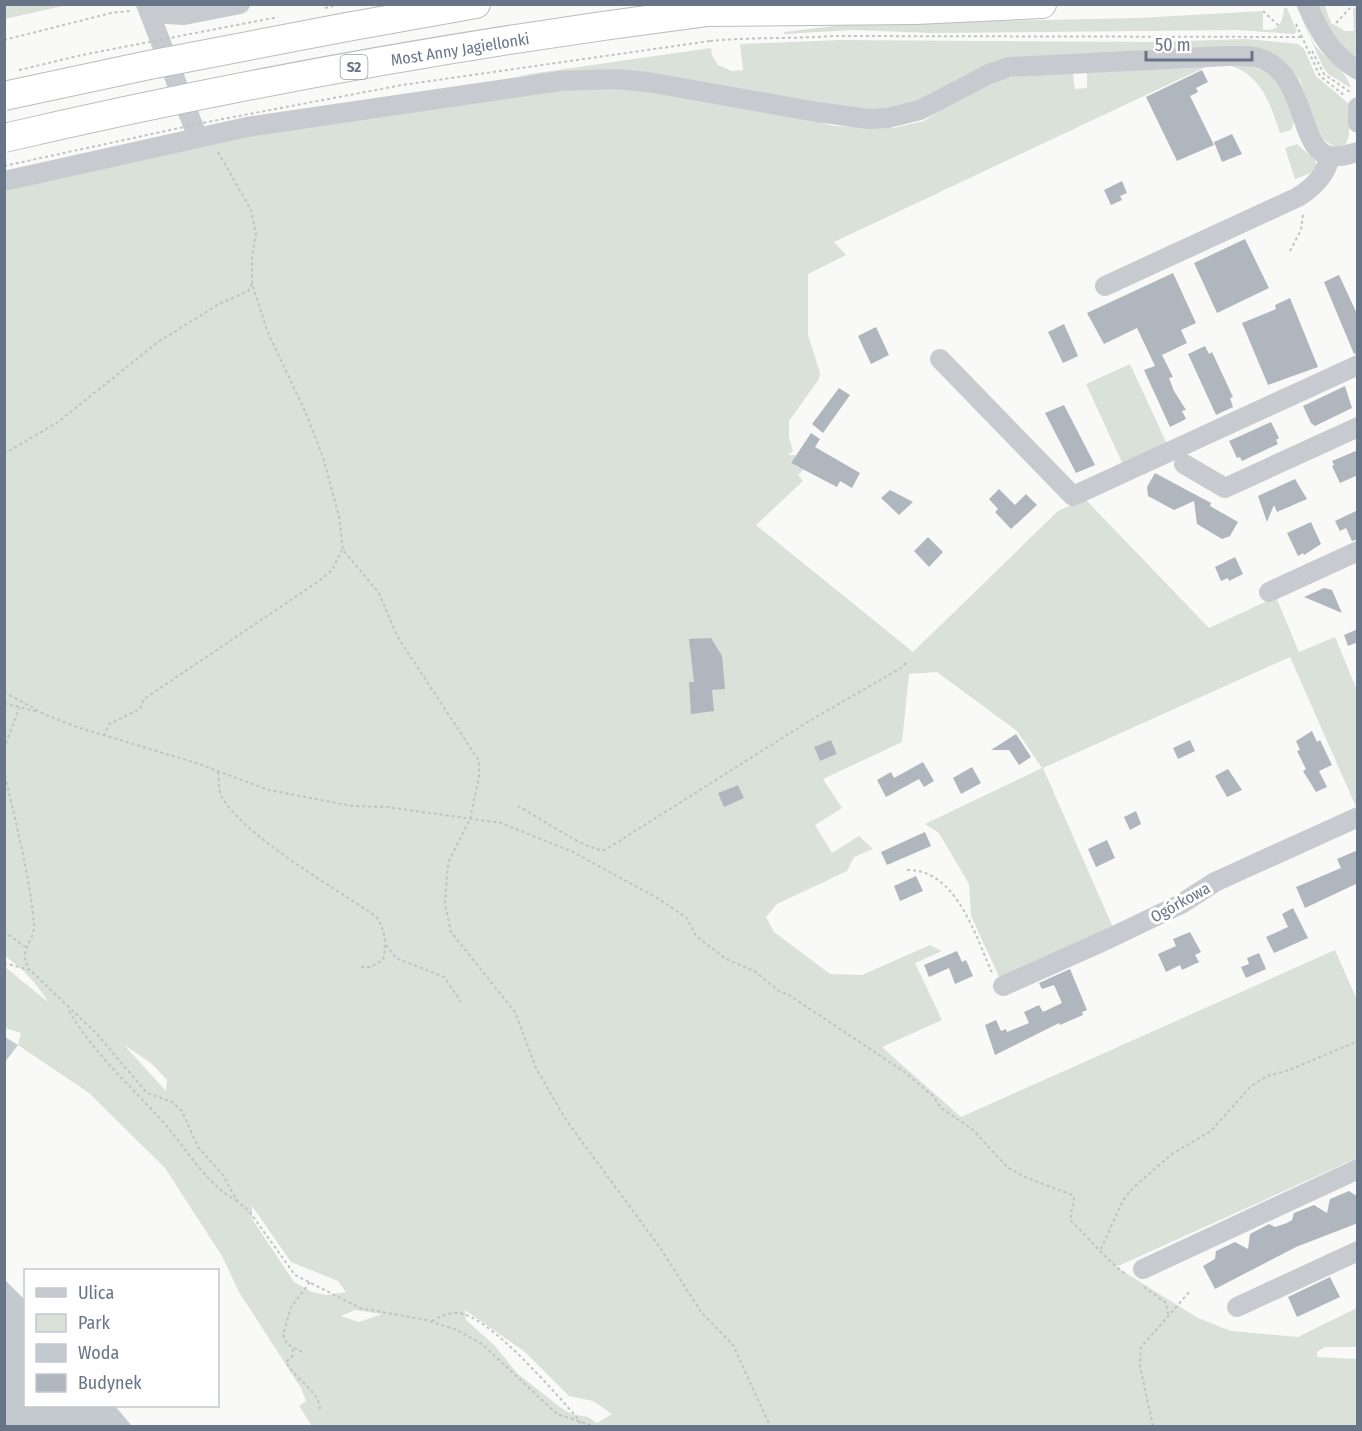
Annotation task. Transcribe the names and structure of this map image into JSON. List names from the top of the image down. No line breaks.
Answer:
{"streets":{"highway":["Most Anny Jagiellonki","S2"],"street":["Ogórkowa"]},"crossings":[["Most Anny Jagiellonki","S2"]],"legend":["Ulica","Park","Woda","Budynek"],"scale_bar":"50 m"}
